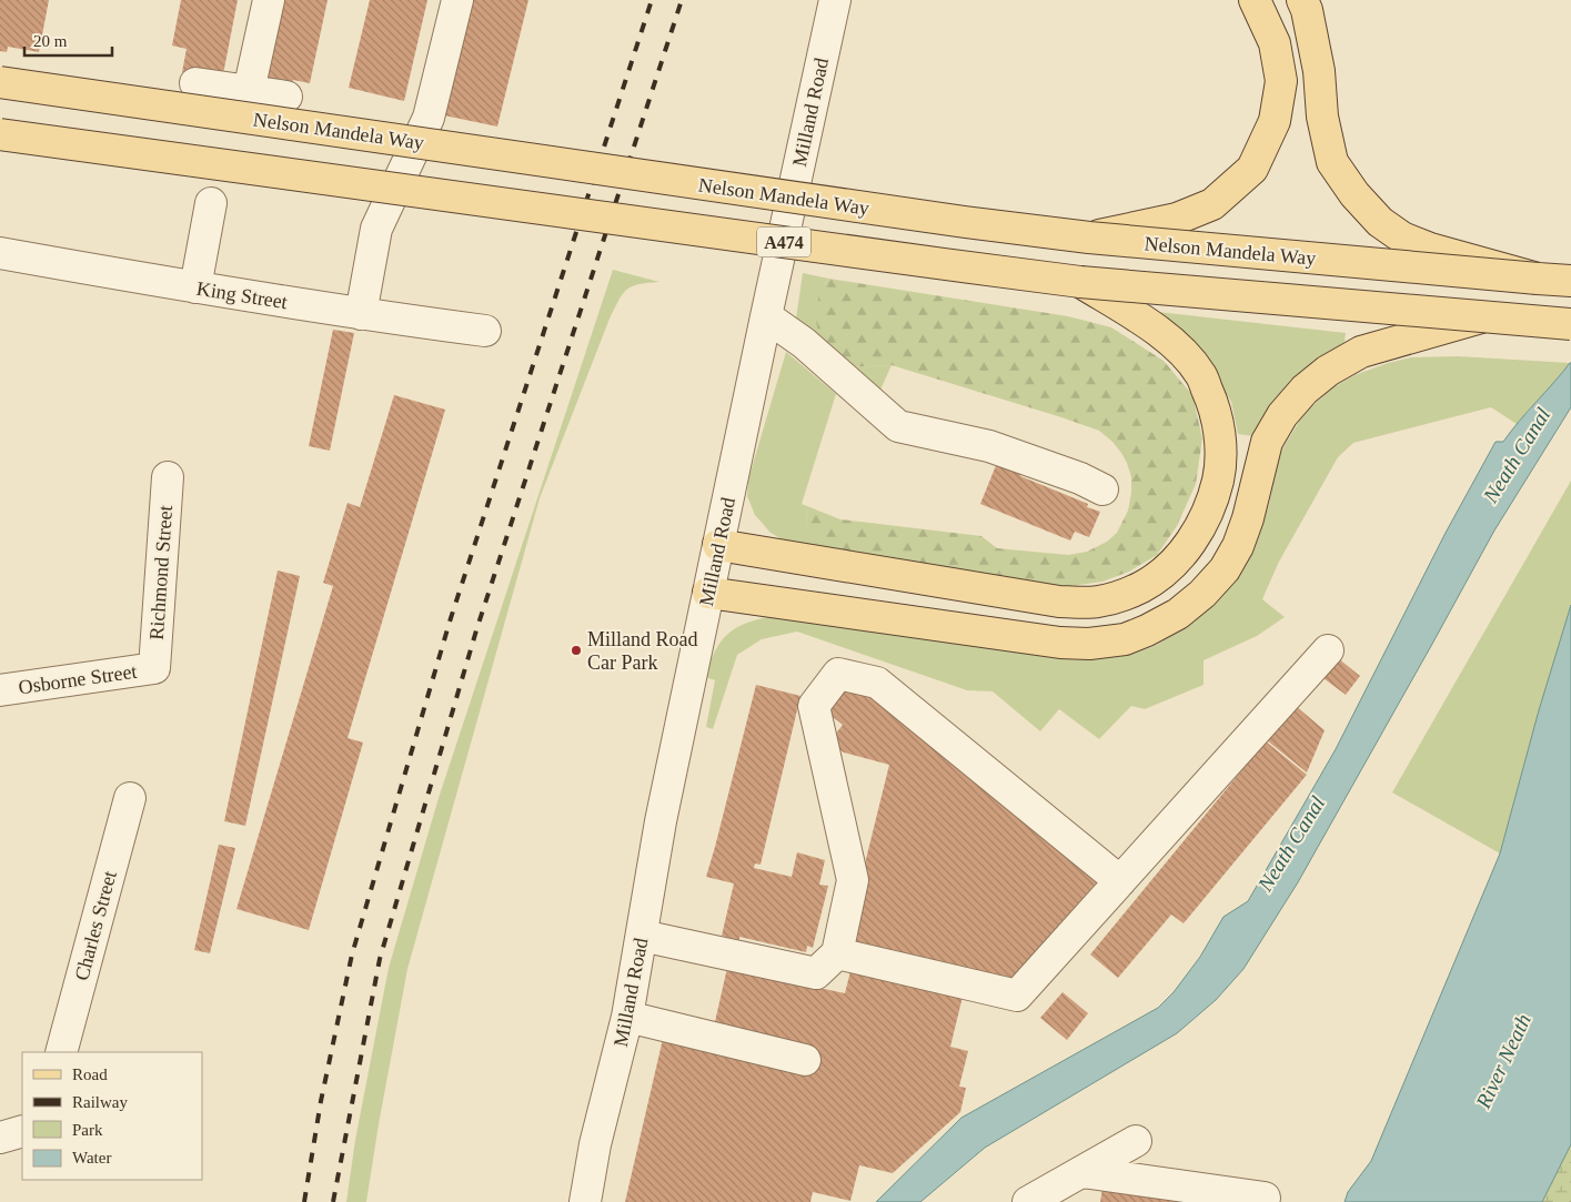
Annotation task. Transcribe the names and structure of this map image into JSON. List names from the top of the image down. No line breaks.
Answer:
{"streets":{"main road":["Nelson Mandela Way","A474"],"street":["Milland Road","King Street","Richmond Street","Osborne Street","Charles Street"]},"crossings":[["Richmond Street","Osborne Street"]],"water":["Neath Canal","River Neath"],"places":["Milland Road Car Park"],"legend":["Road","Railway","Park","Water"],"scale_bar":"20 m"}
